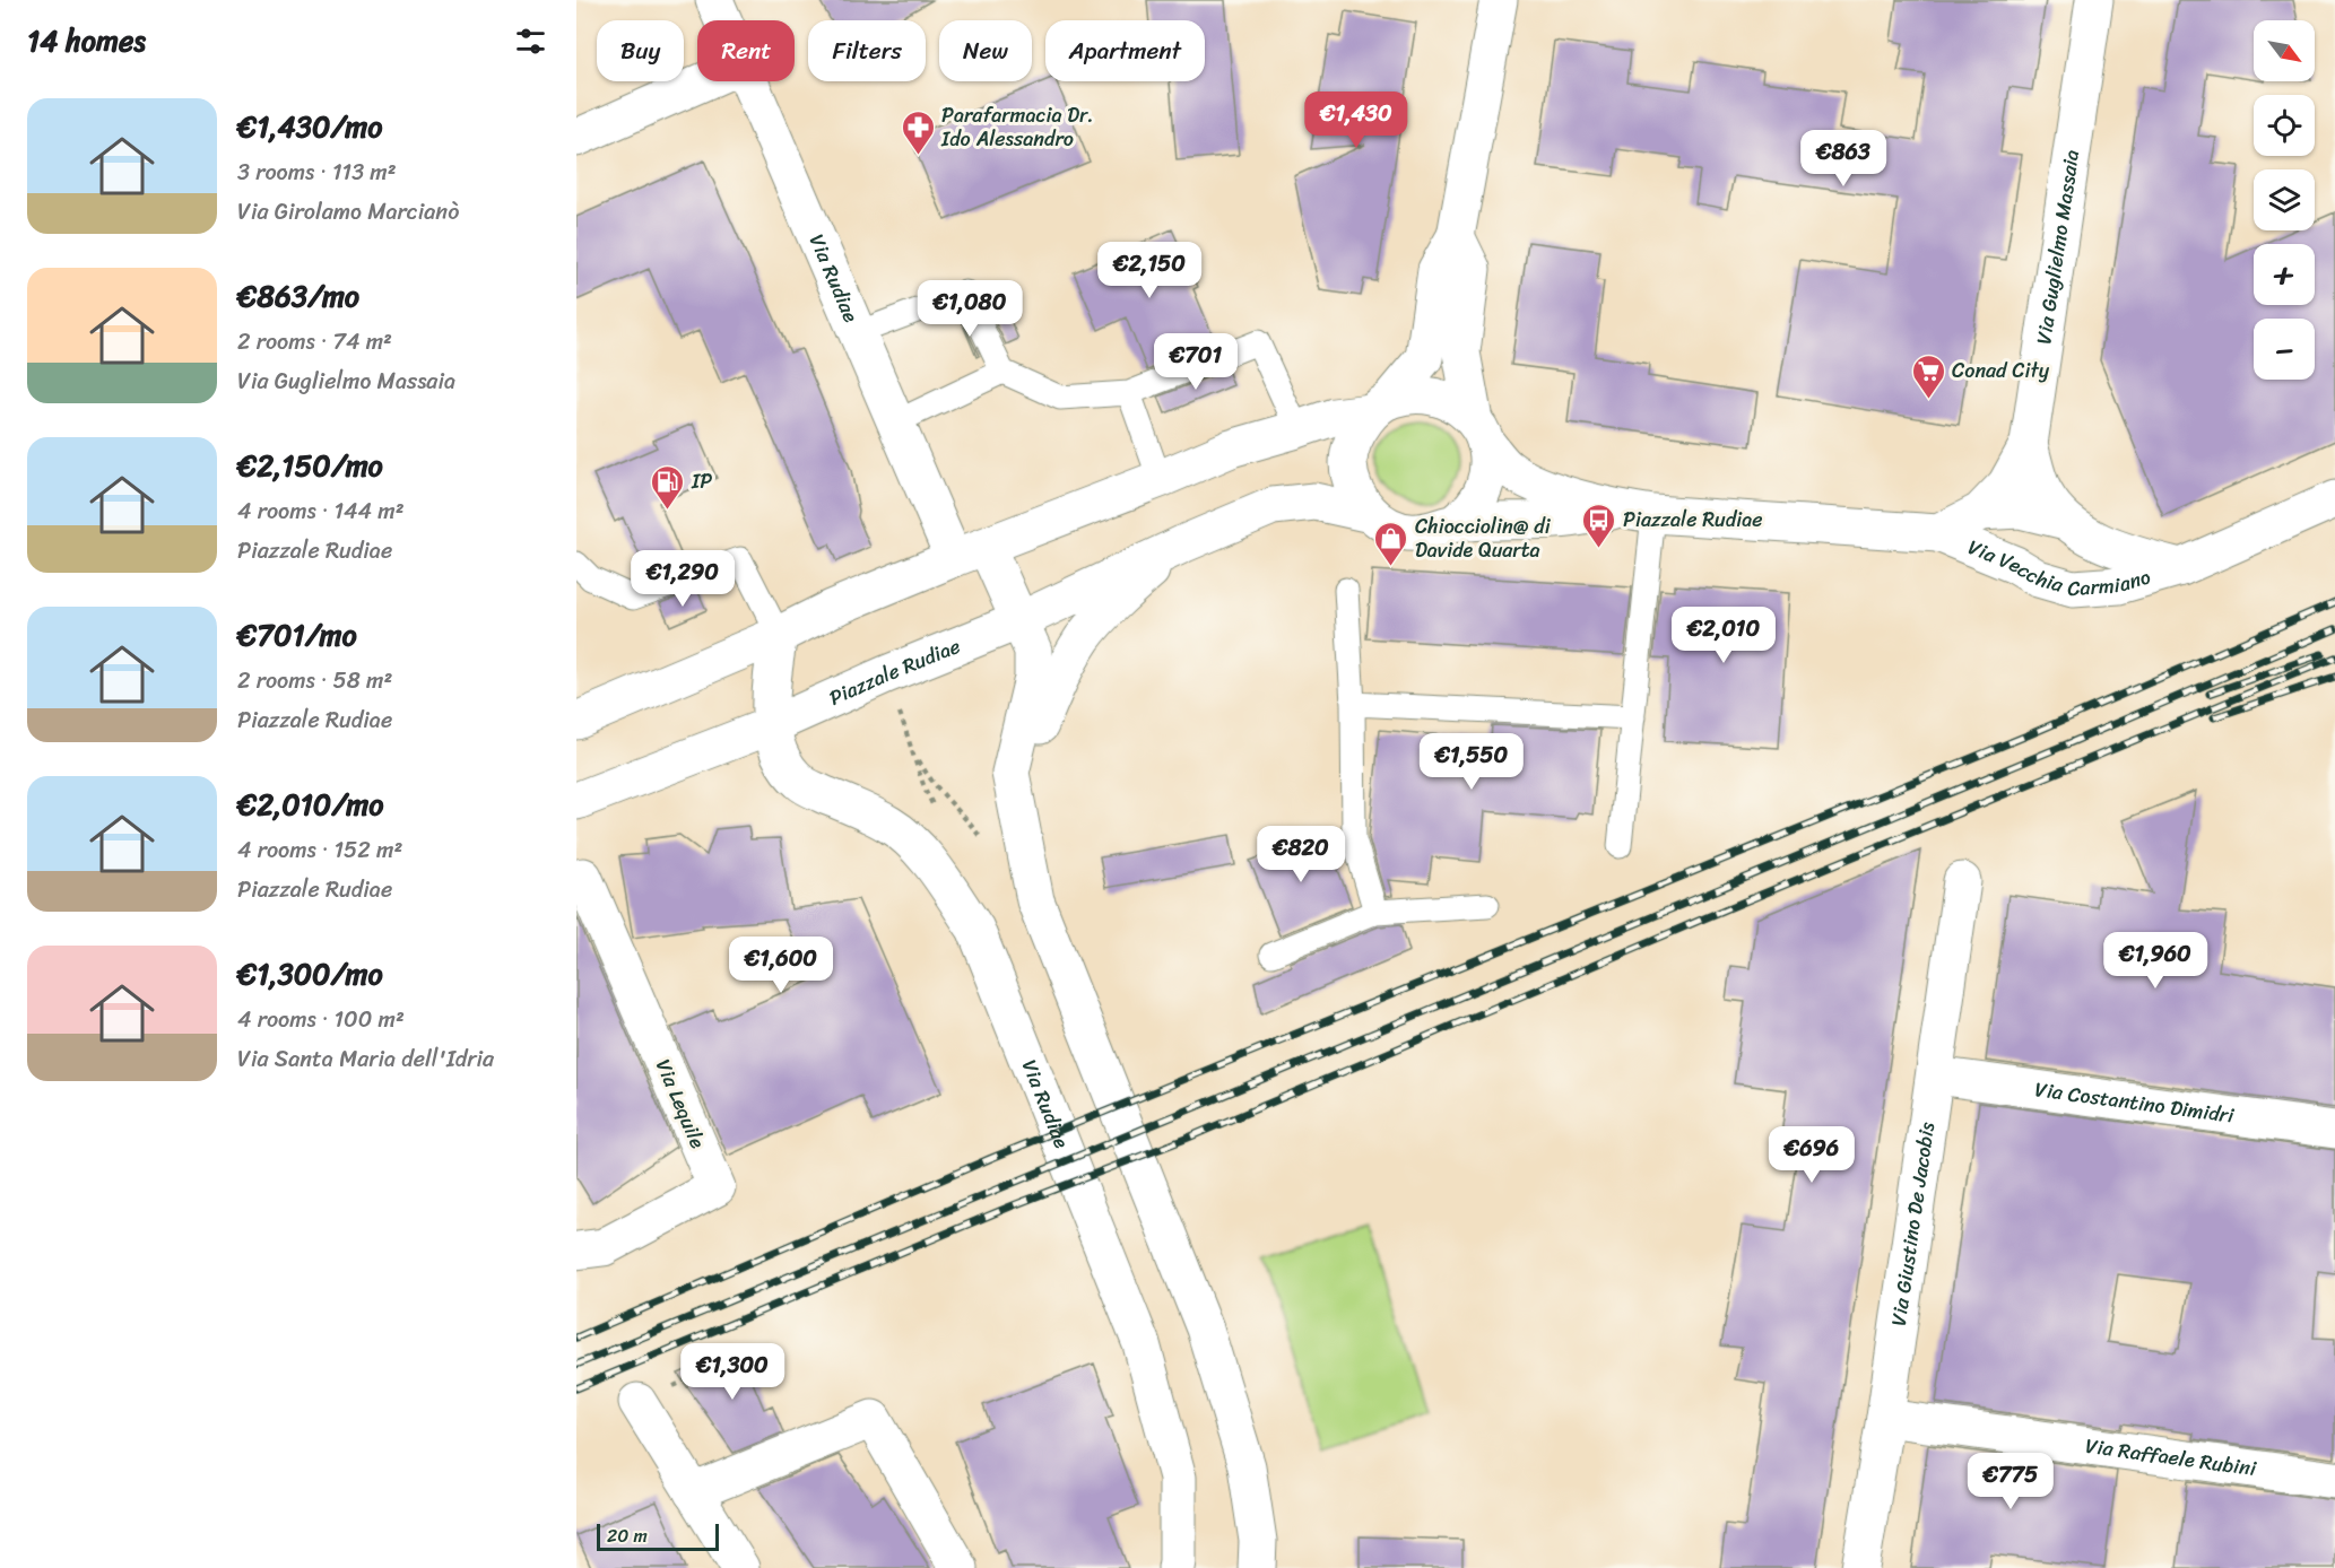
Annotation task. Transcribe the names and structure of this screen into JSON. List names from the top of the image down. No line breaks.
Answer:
{"streets":{"main road":["Via Guglielmo Massaia","Via Rudiae","Via Vecchia Carmiano","Piazzale Rudiae","Via Costantino Dimidri","Via Lequile","Via Giustino De Jacobis","Via Raffaele Rubini"]},"crossings":[["Via Guglielmo Massaia","Via Vecchia Carmiano"],["Via Guglielmo Massaia","Piazzale Rudiae"],["Via Rudiae","Piazzale Rudiae"],["Via Vecchia Carmiano","Piazzale Rudiae"],["Via Costantino Dimidri","Via Giustino De Jacobis"],["Via Giustino De Jacobis","Via Raffaele Rubini"]],"places":{"pharmacy":["Parafarmacia Dr. Ido Alessandro"],"supermarket":["Conad City"],"fuel station":["IP"],"bus stop":["Piazzale Rudiae"],"shop":["Chiocciolin@ di Davide Quarta"]},"scale_bar":"20 m","north":"bottom right","page":{"heading":"14 homes","map_buttons":["+","−"],"chip":["Buy","Rent","Filters","New","Apartment"],"list":[{"name":"€1,430/mo","note":"3 rooms · 113 m² · Via Girolamo Marcianò"},{"name":"€863/mo","note":"2 rooms · 74 m² · Via Guglielmo Massaia"},{"name":"€2,150/mo","note":"4 rooms · 144 m² · Piazzale Rudiae"},{"name":"€701/mo","note":"2 rooms · 58 m² · Piazzale Rudiae"},{"name":"€2,010/mo","note":"4 rooms · 152 m² · Piazzale Rudiae"},{"name":"€1,300/mo","note":"4 rooms · 100 m² · Via Santa Maria dell'Idria"}],"price":["€1,430","€863","€2,150","€1,080","€701","€1,290","€2,010","€1,550","€820","€1,960","€1,600","€696","€1,300","€775"],"scale":"20 m"}}
